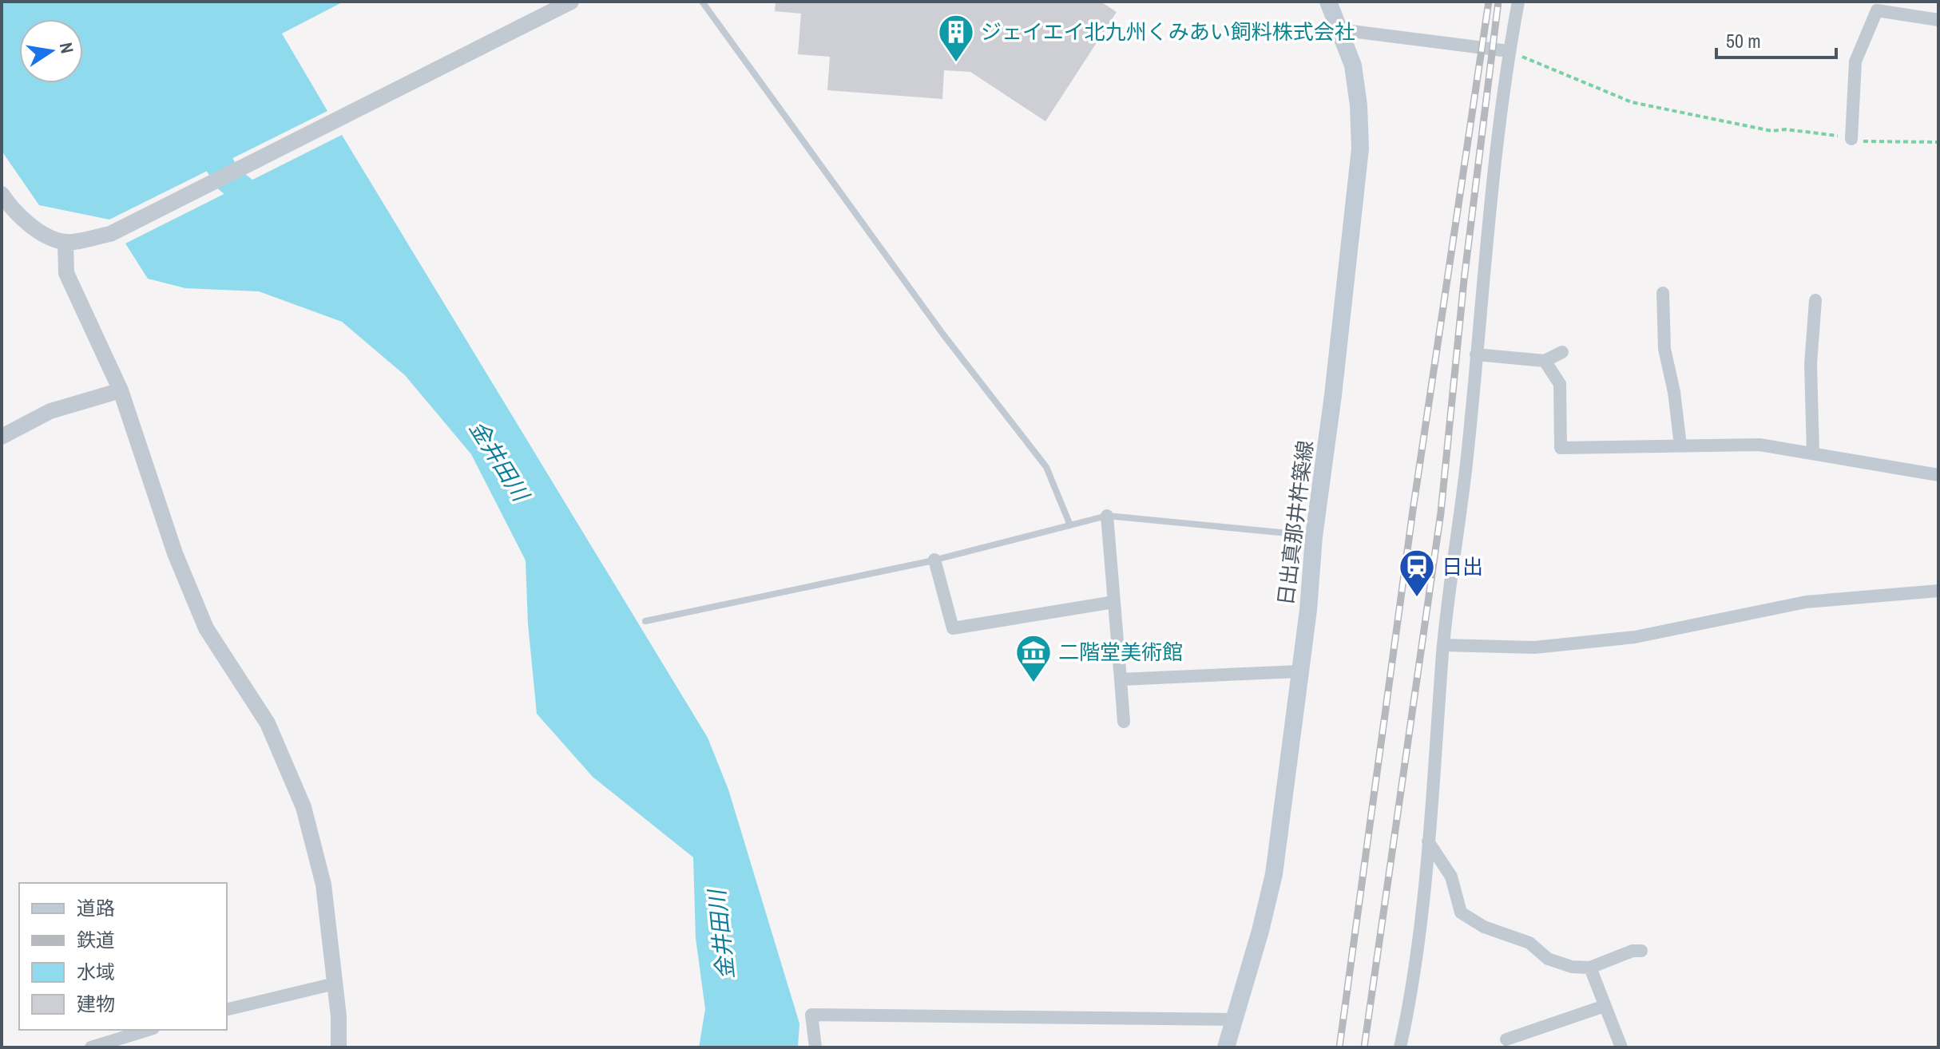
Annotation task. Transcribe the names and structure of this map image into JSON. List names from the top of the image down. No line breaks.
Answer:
{"streets":{"main road":["日出真那井杵築線"]},"water":["金井田川"],"places":{"building":["ジェイエイ北九州くみあい飼料株式会社"],"station":["日出"],"museum":["二階堂美術館"]},"legend":["道路","鉄道","水域","建物"],"scale_bar":"50 m","north":"right"}
